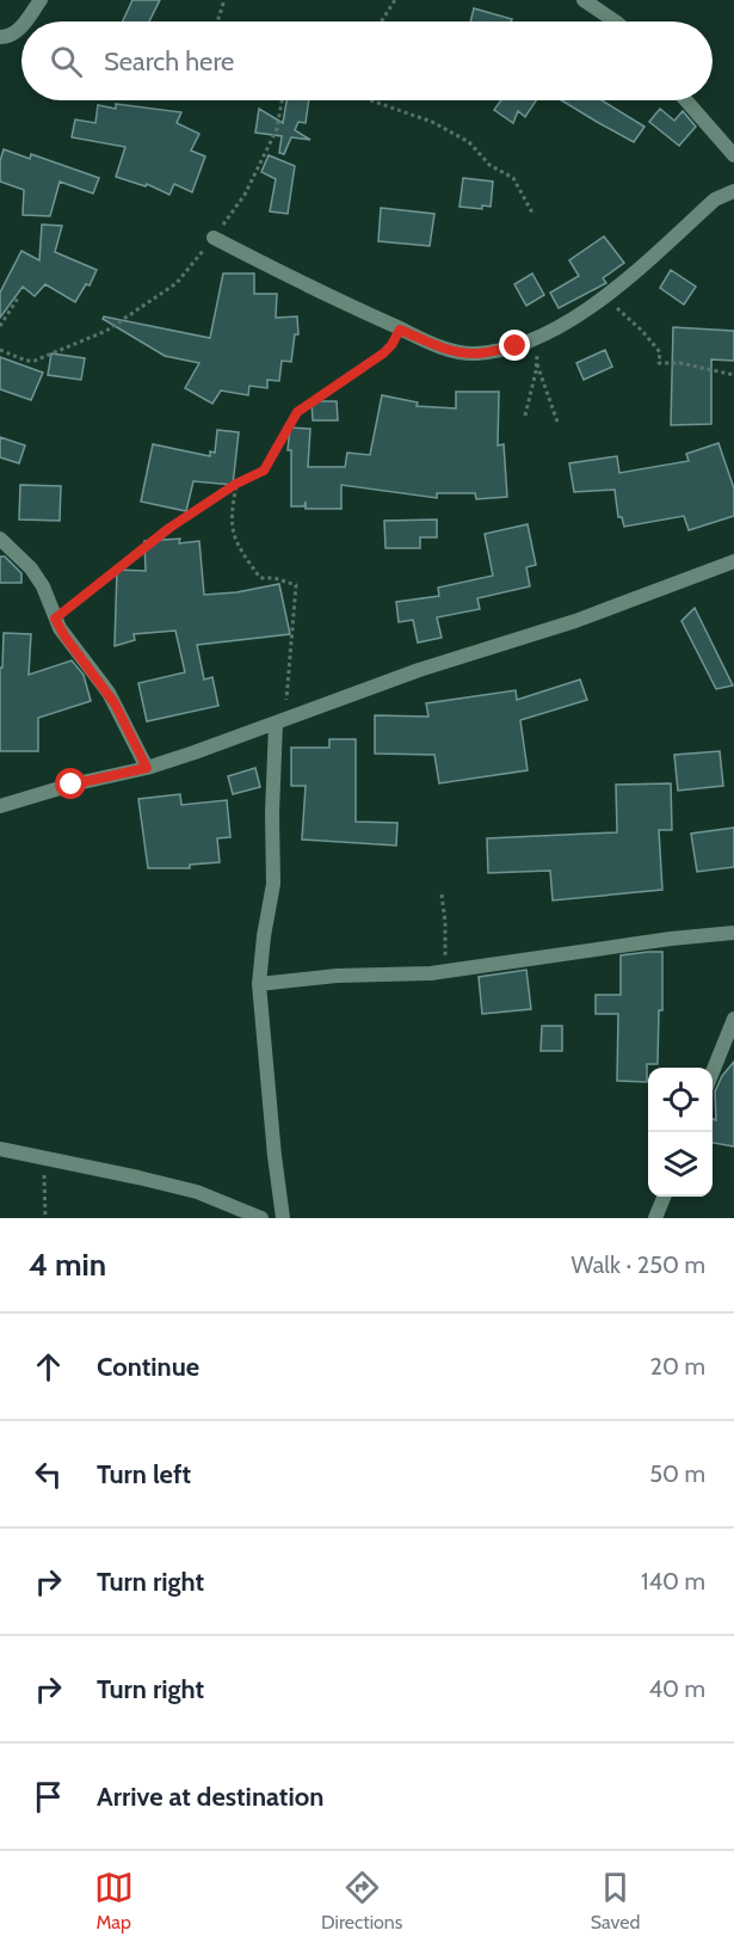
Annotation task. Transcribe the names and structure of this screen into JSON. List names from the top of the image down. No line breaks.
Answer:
{"page":{"search":"Search here","heading":["4 min","Walk · 250 m"],"list":[["Continue","20 m"],["Turn left","50 m"],["Turn right","140 m"],["Turn right","40 m"],"Arrive at destination"],"nav":["Map","Directions","Saved"]}}
